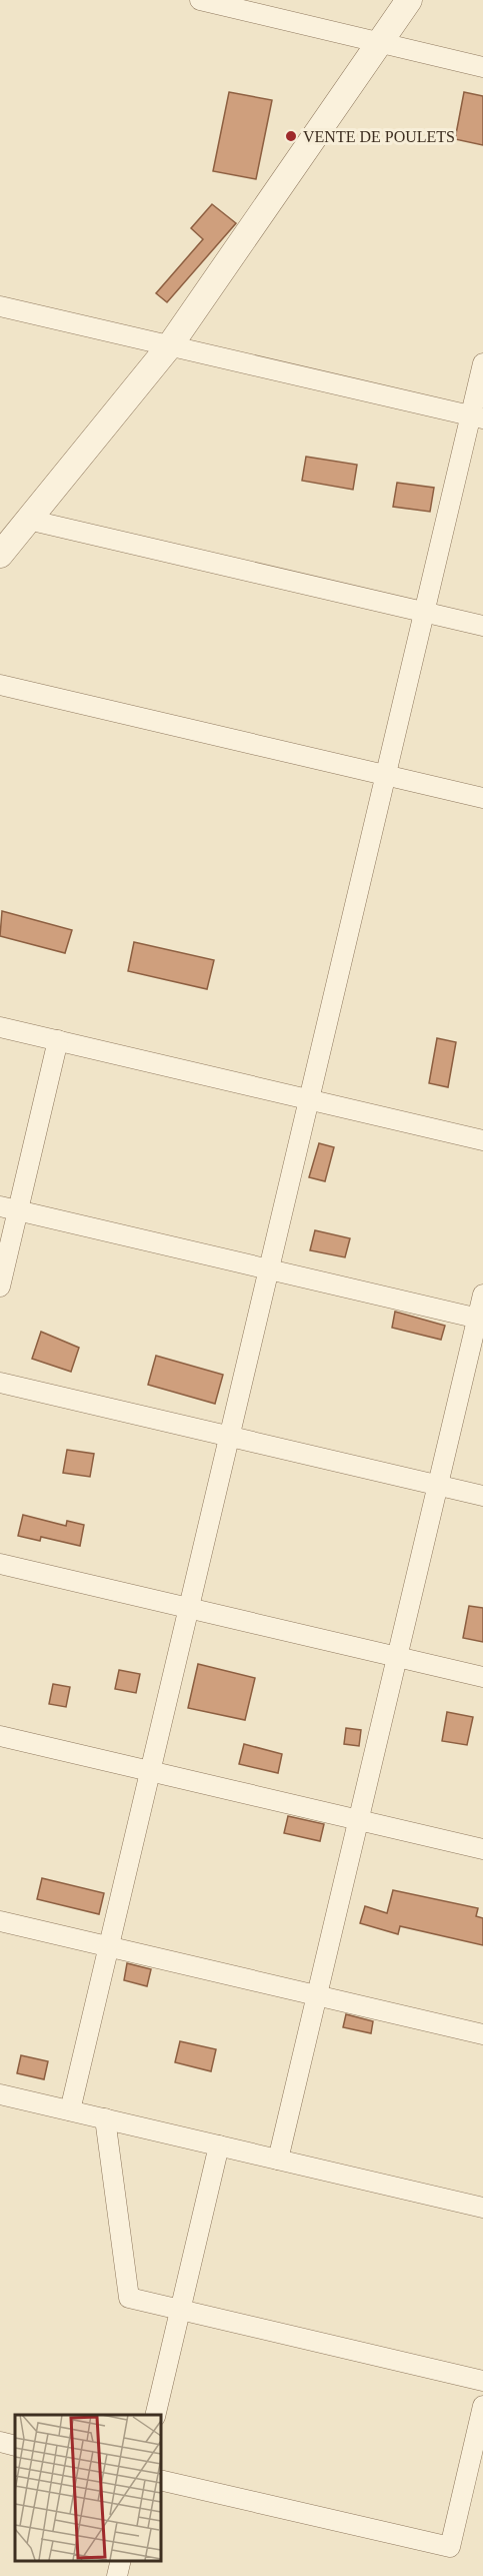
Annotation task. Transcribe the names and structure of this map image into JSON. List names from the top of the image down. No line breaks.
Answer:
{"places":["VENTE DE POULETS"]}
